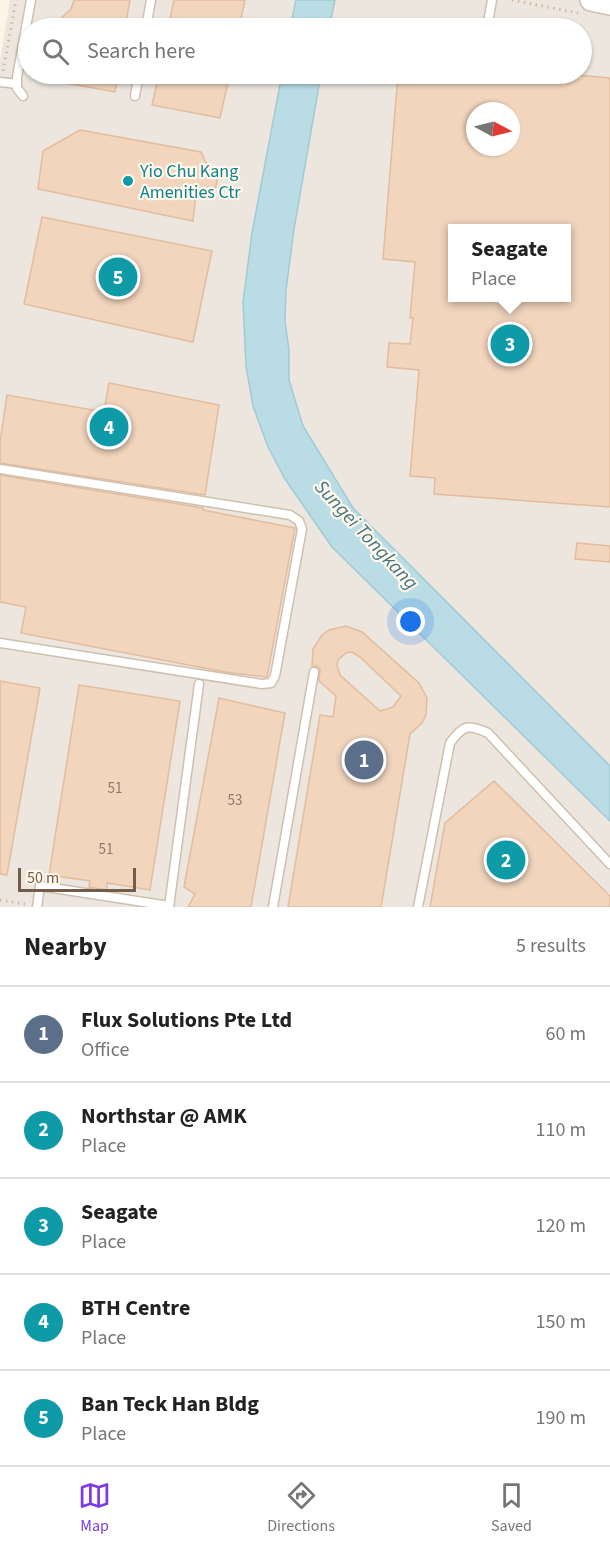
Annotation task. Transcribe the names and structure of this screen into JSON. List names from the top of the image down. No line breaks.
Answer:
{"water":["Sungei Tongkang"],"places":["Yio Chu Kang Amenities Ctr"],"house_numbers":["51","53","51"],"scale_bar":"50 m","north":"right","page":{"search":"Search here","popup":["Seagate","Place"],"pins":["5","3","4","1","2"],"scale":"50 m","heading":["Nearby","5 results"],"list":[{"mark":"1","name":"Flux Solutions Pte Ltd","note":"Office","value":"60 m"},{"mark":"2","name":"Northstar @ AMK","note":"Place","value":"110 m"},{"mark":"3","name":"Seagate","note":"Place","value":"120 m"},{"mark":"4","name":"BTH Centre","note":"Place","value":"150 m"},{"mark":"5","name":"Ban Teck Han Bldg","note":"Place","value":"190 m"}],"nav":["Map","Directions","Saved"]}}
